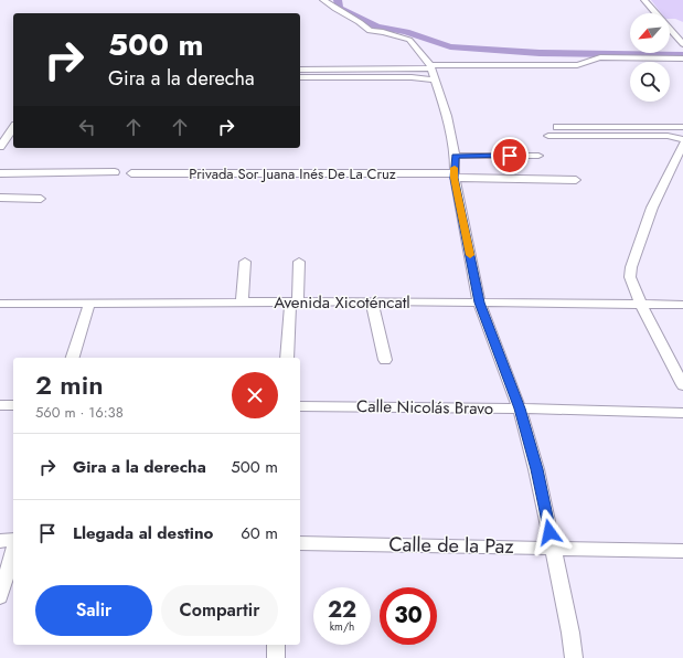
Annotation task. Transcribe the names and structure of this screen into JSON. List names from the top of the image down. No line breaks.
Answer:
{"streets":{"street":["Privada Sor Juana Inés De La Cruz","Avenida Xicoténcatl","Calle Nicolás Bravo","Calle de la Paz"]},"north":"bottom left","page":{"turn":["500 m","Gira a la derecha"],"heading":["2 min","560 m · 16:38"],"list":[{"name":"Gira a la derecha","value":"500 m"},{"name":"Llegada al destino","value":"60 m"}],"buttons":["Salir","Compartir"],"speed":"22 km/h","limit":"30"}}
